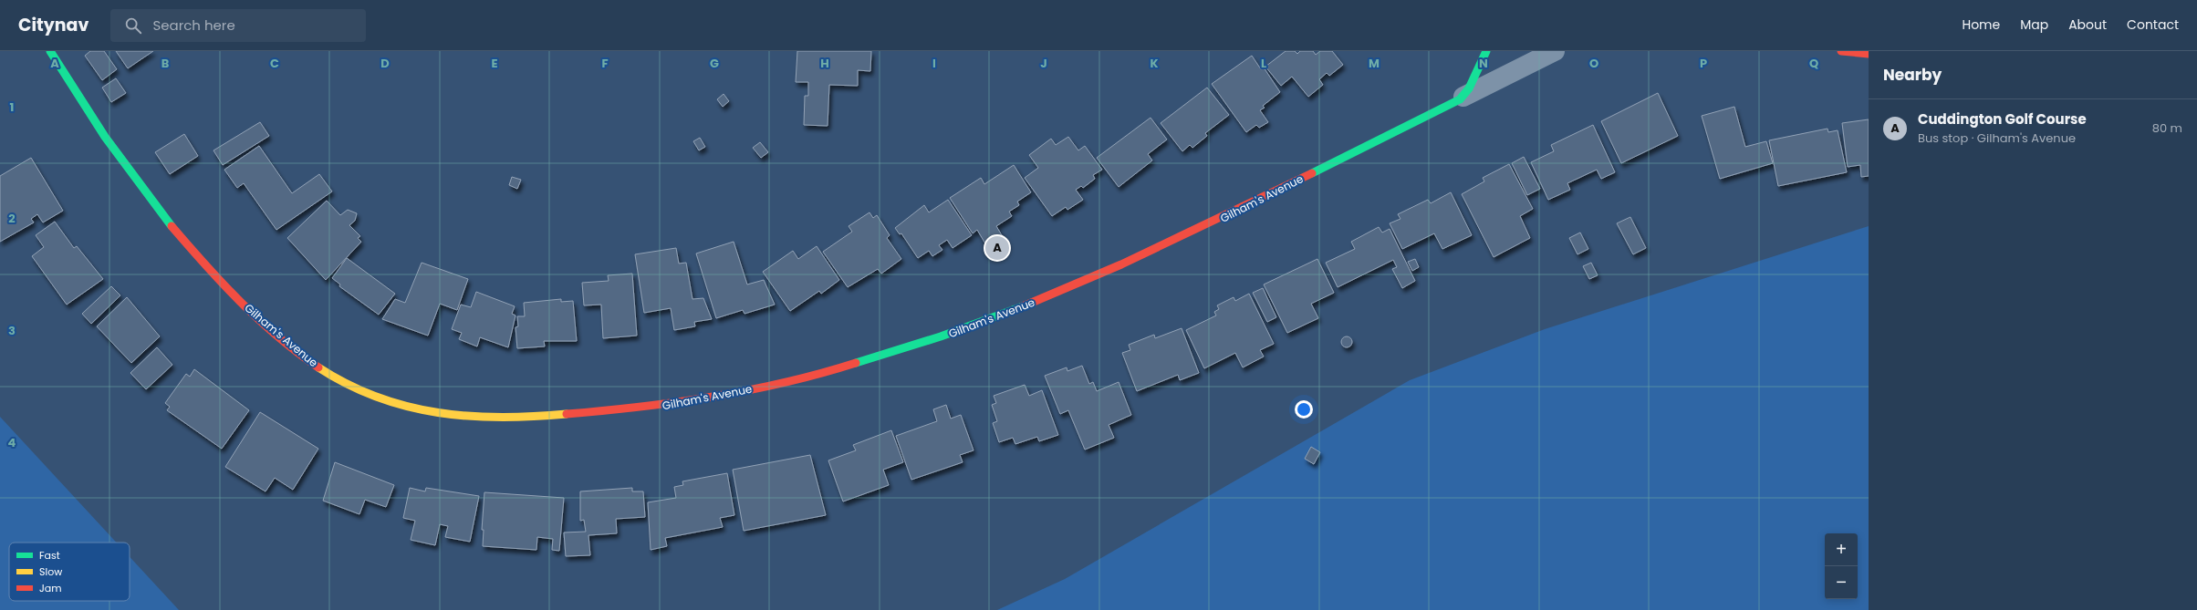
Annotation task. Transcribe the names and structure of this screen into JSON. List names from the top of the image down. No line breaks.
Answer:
{"streets":{"street":["Gilham's Avenue"]},"legend":["Fast","Slow","Jam"],"page":{"header":"Citynav","search":"Search here","nav":["Home","Map","About","Contact"],"heading":"Nearby","list":[{"mark":"A","name":"Cuddington Golf Course","note":"Bus stop · Gilham's Avenue","value":"80 m"}],"pins":"A","map_buttons":["+","−"]},"grid":{"columns":["A","B","C","D","E","F","G","H","I","J","K","L","M","N","O","P","Q"],"rows":["1","2","3","4"]}}
